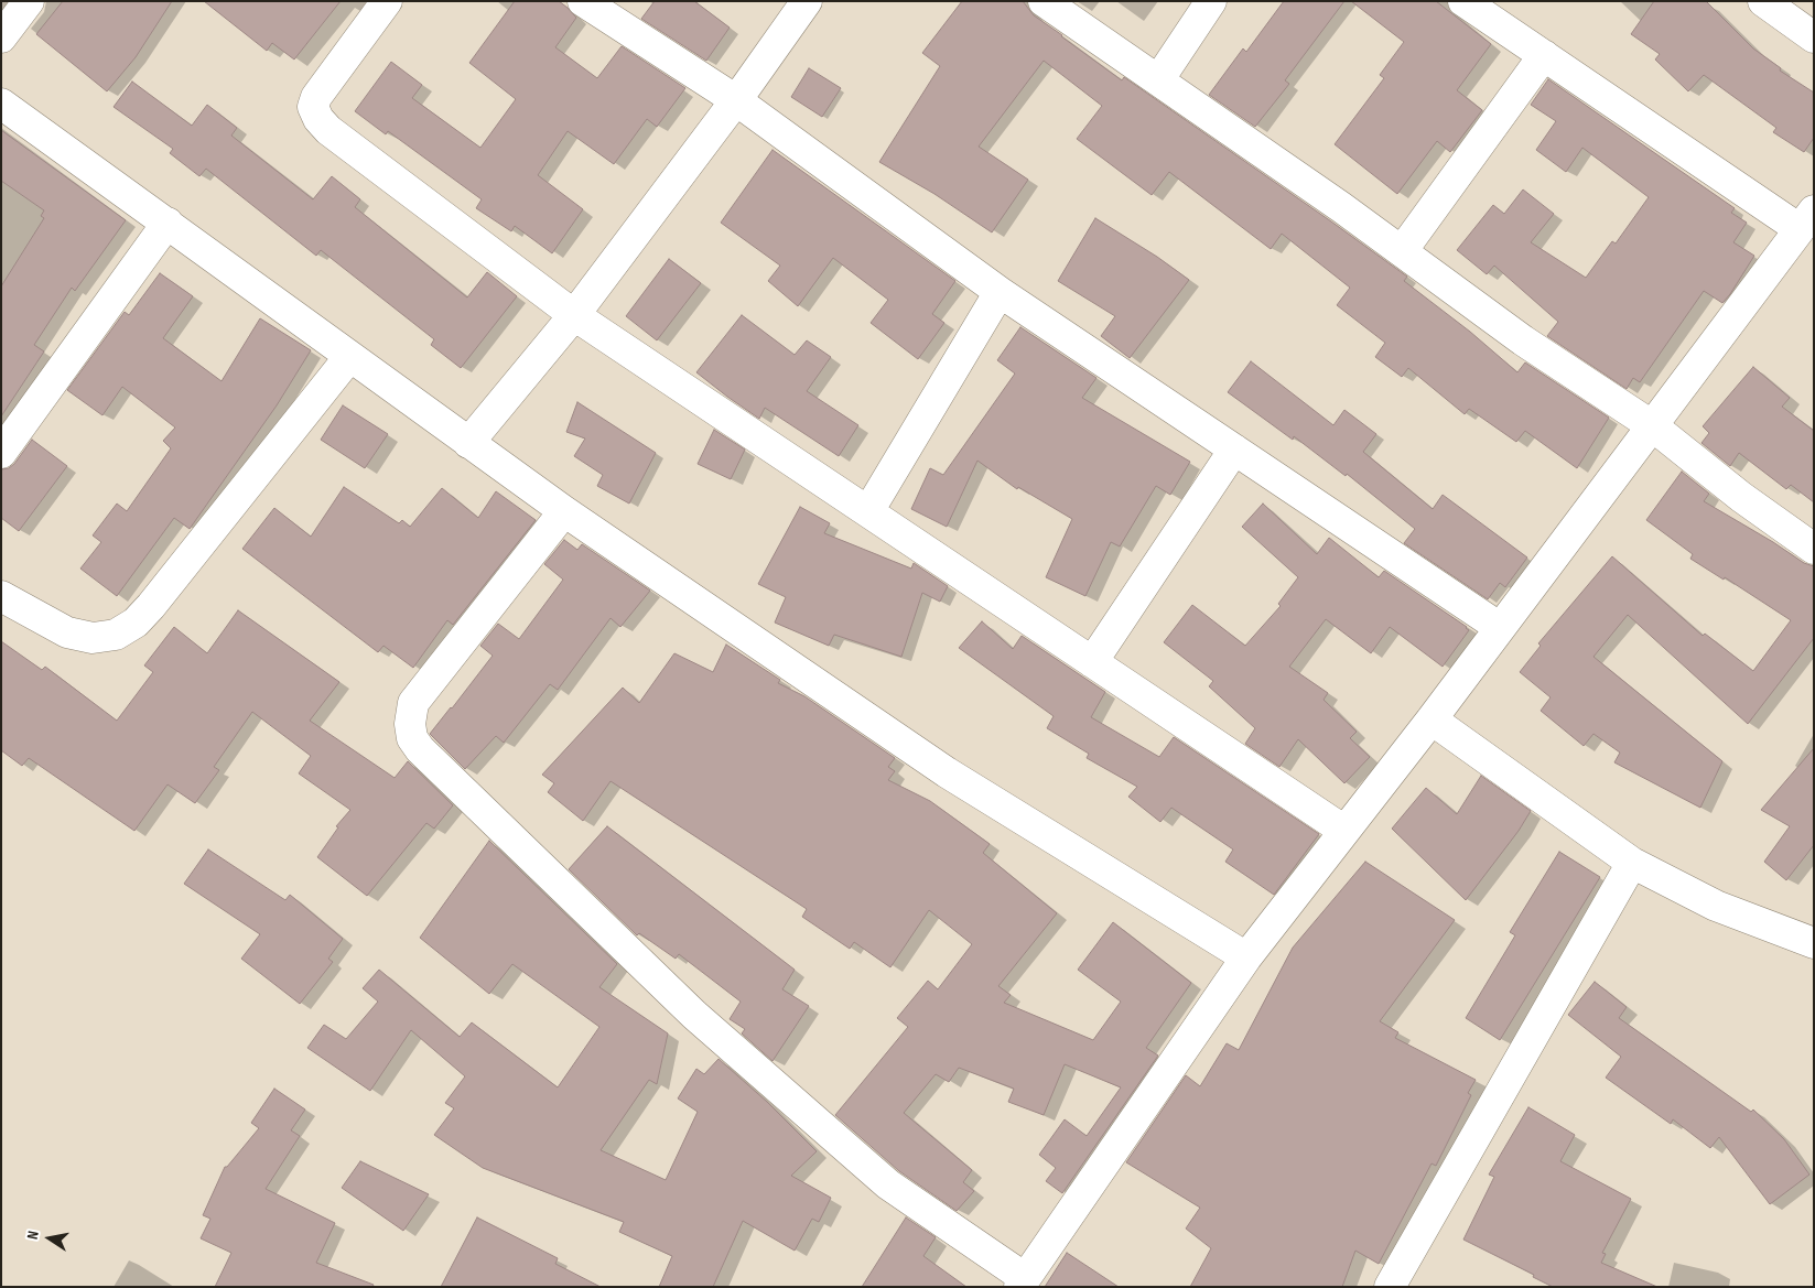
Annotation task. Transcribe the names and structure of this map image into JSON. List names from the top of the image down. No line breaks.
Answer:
{"north":"left"}
